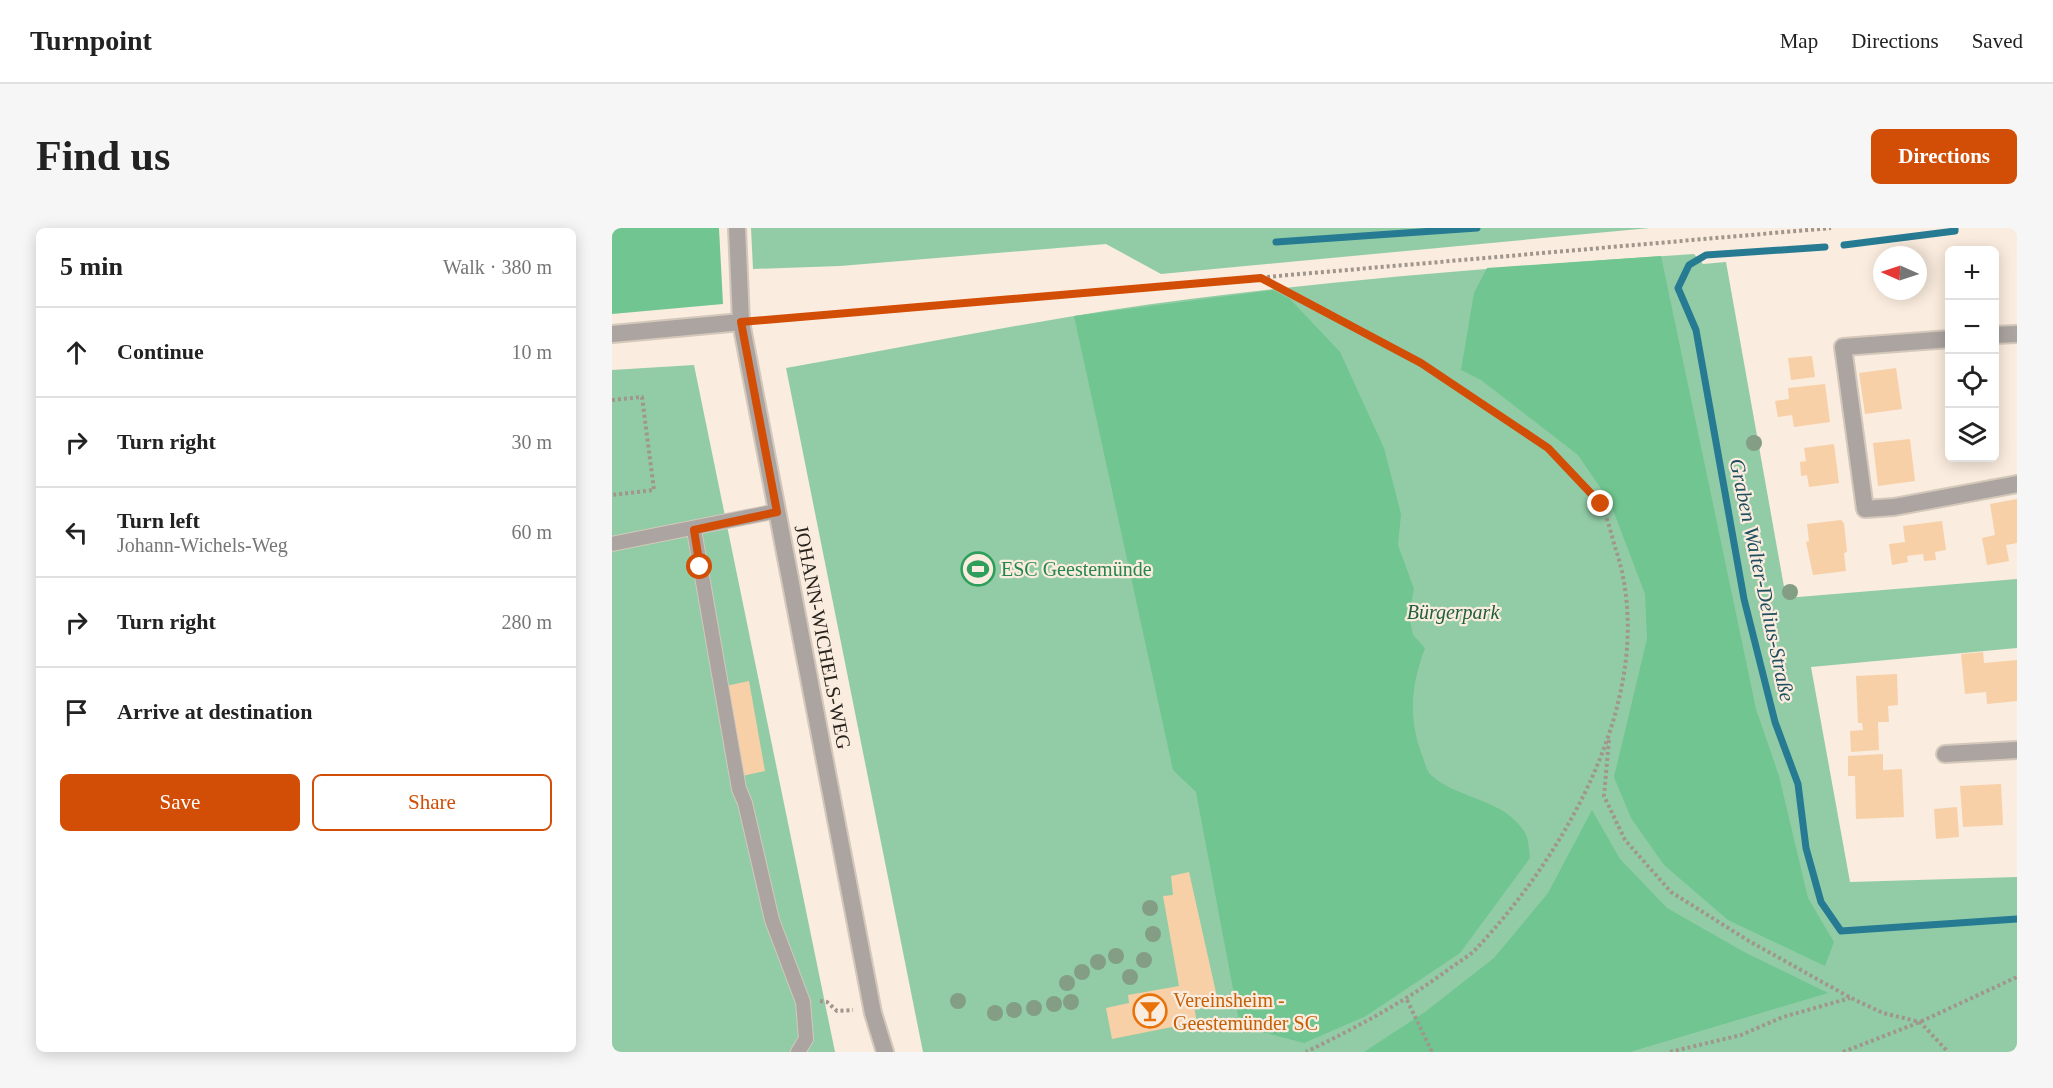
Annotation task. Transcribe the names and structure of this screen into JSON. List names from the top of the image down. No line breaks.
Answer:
{"streets":{"street":["JOHANN-WICHELS-WEG"]},"water":["Graben Walter-Delius-Straße"],"parks":["Bürgerpark"],"places":{"sports":["ESC Geestemünde"],"bar":["Vereinsheim - Geestemünder SC"]},"north":"left","page":{"header":"Turnpoint","nav":["Map","Directions","Saved"],"buttons":["Directions",["Save","Share"]],"title":"Find us","heading":["5 min","Walk · 380 m"],"map_buttons":["+","−"],"list":[["Continue","10 m"],["Turn right","30 m"],["Turn left","Johann-Wichels-Weg","60 m"],["Turn right","280 m"],"Arrive at destination"]}}
